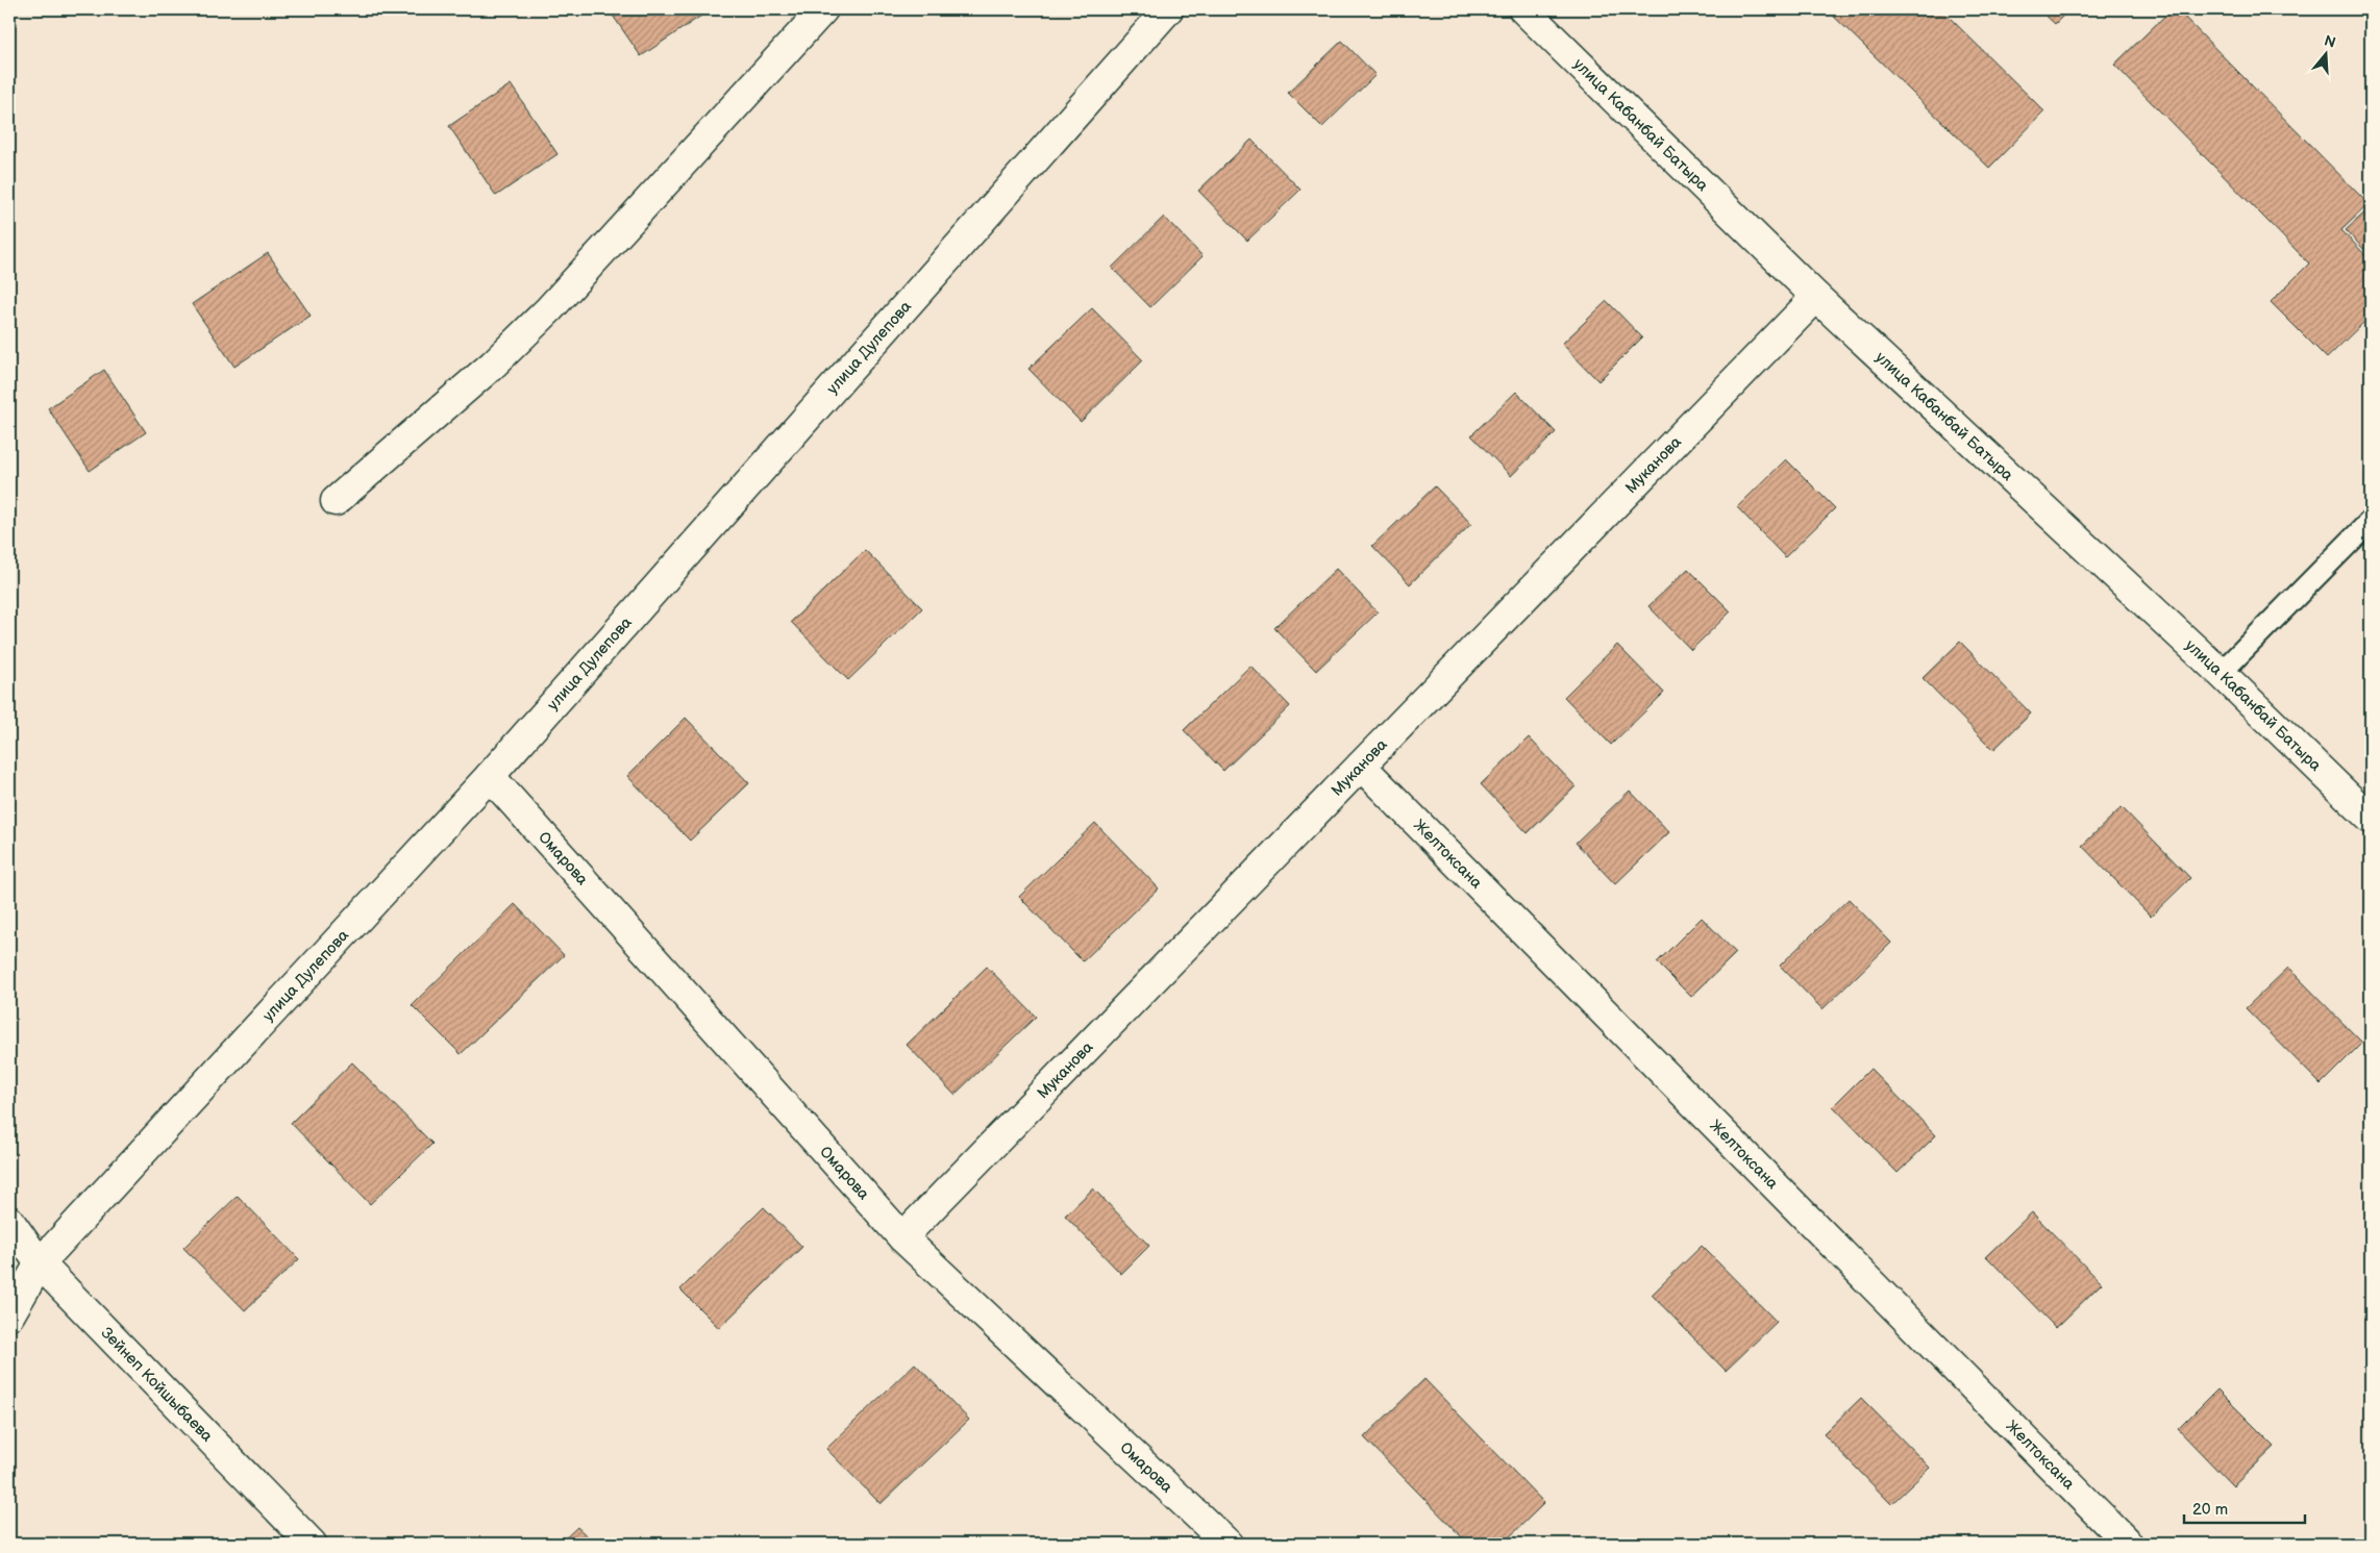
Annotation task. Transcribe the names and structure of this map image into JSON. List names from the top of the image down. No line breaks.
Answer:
{"streets":{"street":["улица Кабанбай Батыра","улица Дулепова","Муканова","Желтоксана","Омарова","Зейнеп Койшыбаева"]},"crossings":[["улица Кабанбай Батыра","Муканова"],["улица Дулепова","Омарова"],["улица Дулепова","Зейнеп Койшыбаева"],["Муканова","Желтоксана"],["Муканова","Омарова"]],"scale_bar":"20 m","north":"top"}
